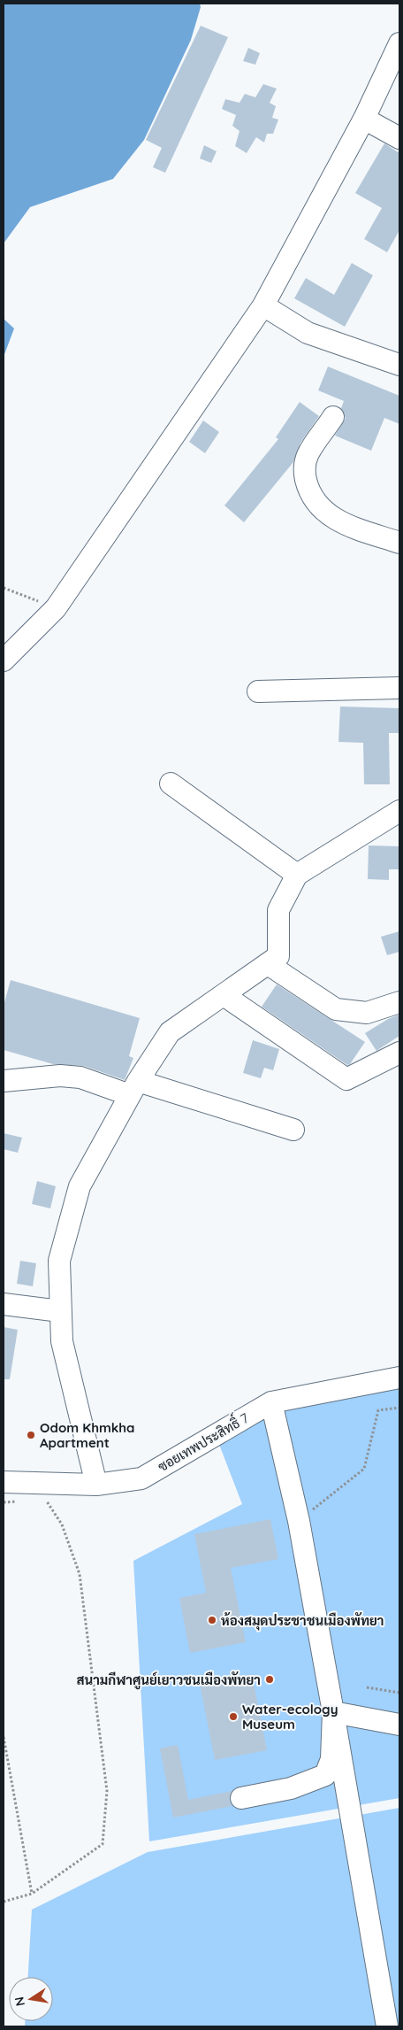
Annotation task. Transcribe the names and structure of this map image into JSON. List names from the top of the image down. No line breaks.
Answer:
{"streets":{"street":["ซอยเทพประสิทธิ์ 7"]},"places":["Odom Khmkha Apartment","ห้องสมุดประชาชนเมืองพัทยา","สนามกีฬาศูนย์เยาวชนเมืองพัทยา","Water-ecology Museum"],"north":"left"}
